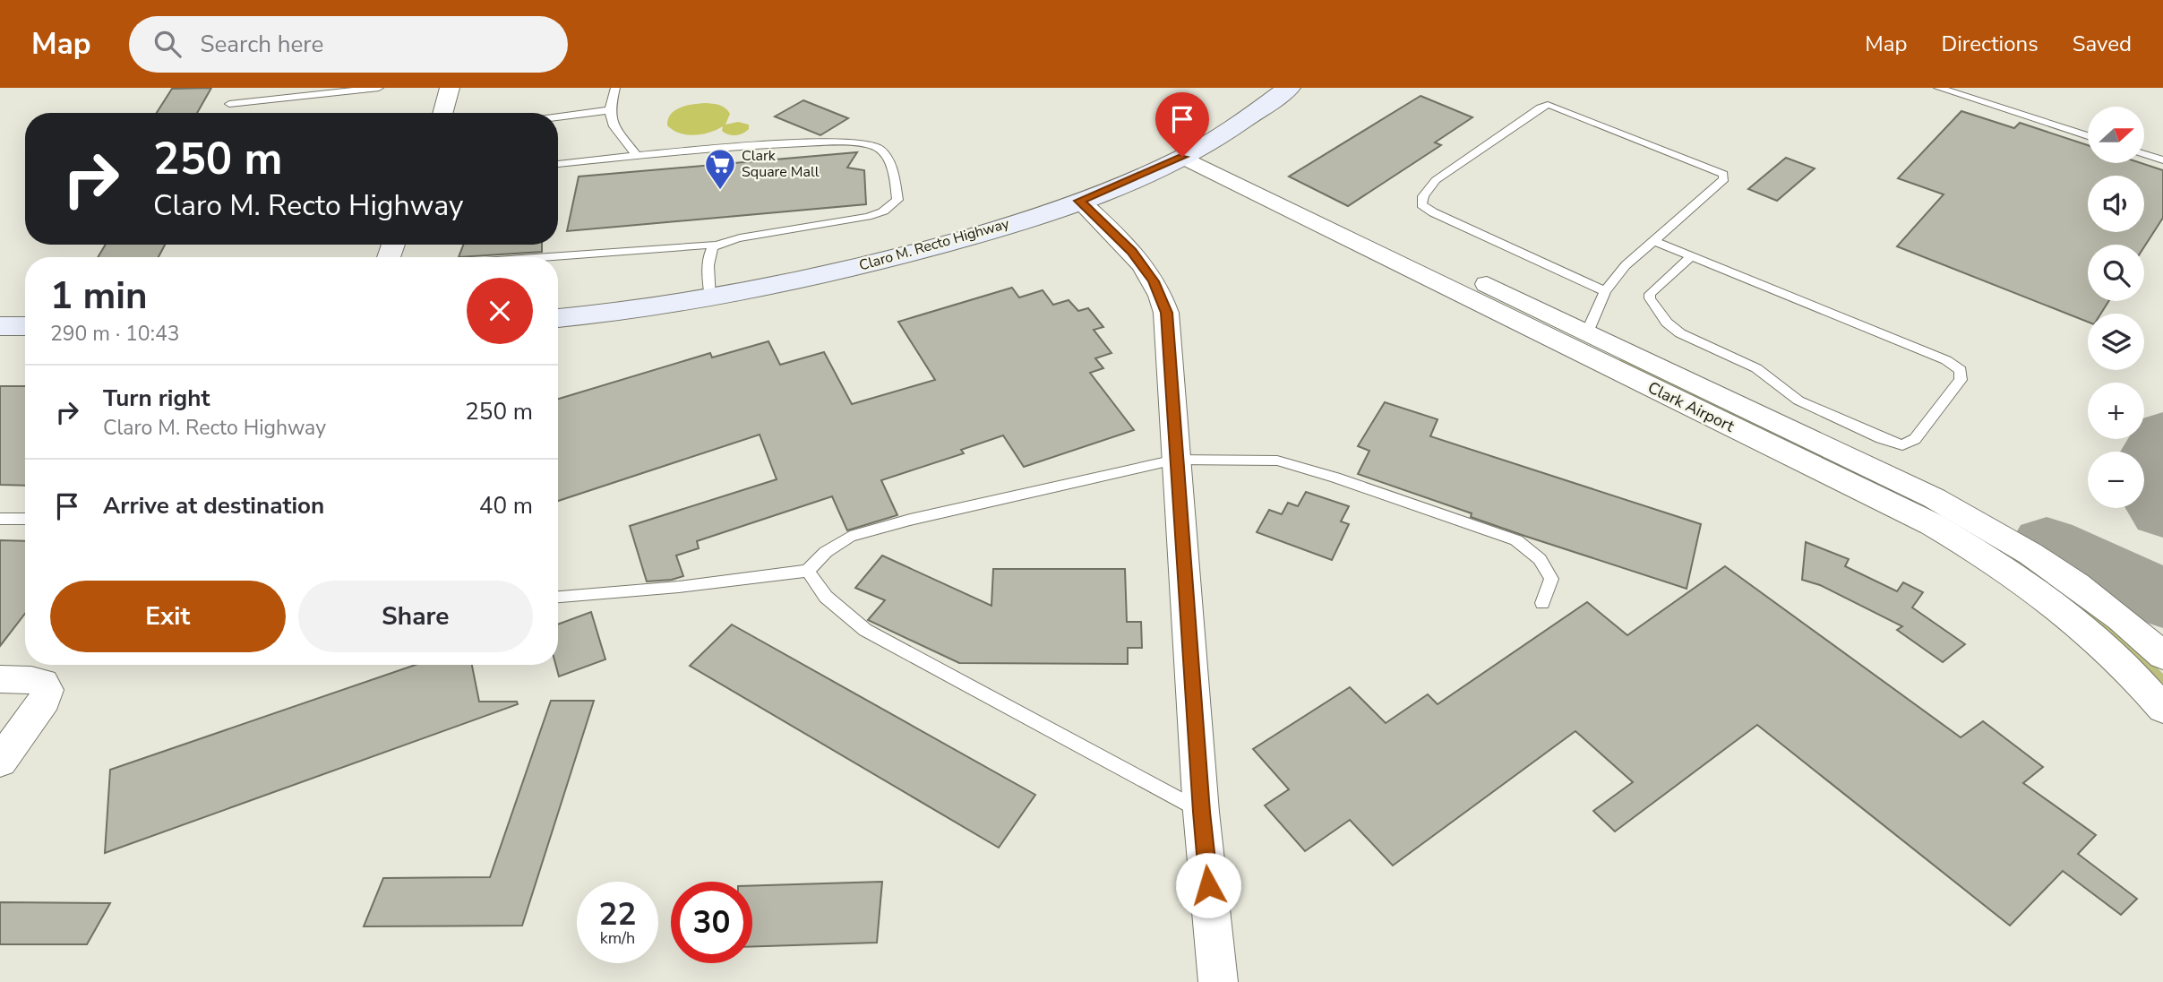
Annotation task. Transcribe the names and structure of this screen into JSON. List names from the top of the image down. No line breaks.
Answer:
{"streets":{"main road":["Claro M. Recto Highway"],"street":["Clark Airport"]},"crossings":[["Claro M. Recto Highway","Clark Airport"]],"places":{"supermarket":["Clark Square Mall"]},"north":"right","page":{"header":"Map","search":"Search here","nav":["Map","Directions","Saved"],"map_buttons":["+","−"],"turn":["250 m","Claro M. Recto Highway"],"heading":["1 min","290 m · 10:43"],"list":[{"name":"Turn right","note":"Claro M. Recto Highway","value":"250 m"},{"name":"Arrive at destination","value":"40 m"}],"buttons":["Exit","Share"],"speed":"22 km/h","limit":"30"}}
